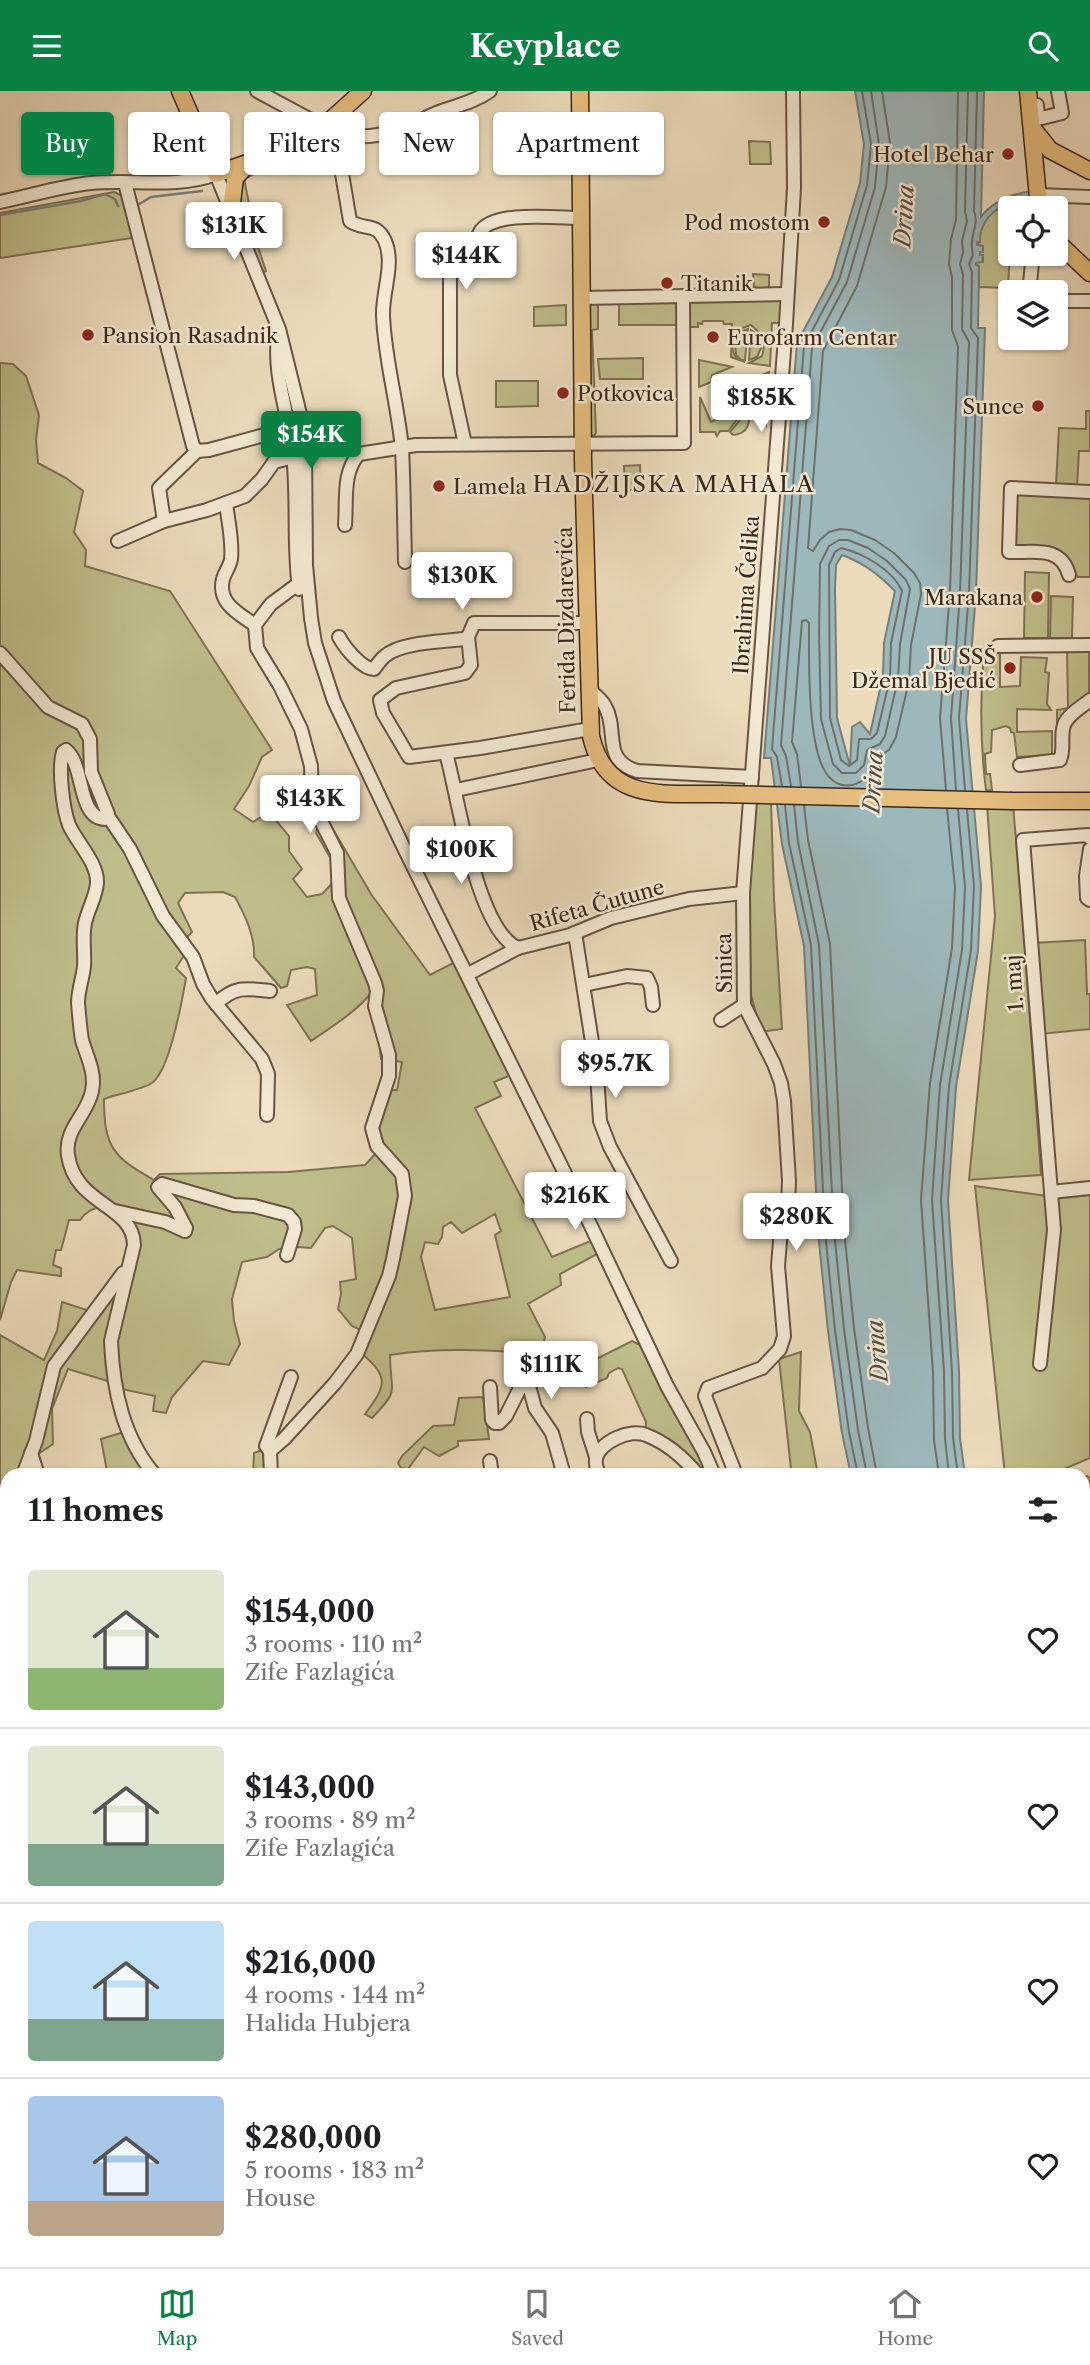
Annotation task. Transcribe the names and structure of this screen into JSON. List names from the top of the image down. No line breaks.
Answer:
{"streets":{"main road":["Ferida Dizdarevića"],"street":["Ibrahima Čelika","Rifeta Čutune","Sinica","1. maj"]},"crossings":[["Ibrahima Čelika","Rifeta Čutune"],["Ibrahima Čelika","Sinica"],["Rifeta Čutune","Sinica"]],"districts":["HADŽIJSKA MAHALA"],"water":["Drina"],"places":["Hotel Behar","Pod mostom","Titanik","Pansion Rasadnik","Eurofarm Centar","Potkovica","Sunce","Lamela","Marakana","JU SSŠ Džemal Bjedić"],"page":{"header":"Keyplace","chip":["Buy","Rent","Filters","New","Apartment"],"price":["$131K","$144K","$185K","$154K","$130K","$143K","$100K","$95.7K","$216K","$280K","$111K"],"heading":"11 homes","list":[{"name":"$154,000","note":"3 rooms · 110 m² · Zife Fazlagića"},{"name":"$143,000","note":"3 rooms · 89 m² · Zife Fazlagića"},{"name":"$216,000","note":"4 rooms · 144 m² · Halida Hubjera"},{"name":"$280,000","note":"5 rooms · 183 m² · House"}],"tabs":["Map","Saved","Home"]}}
